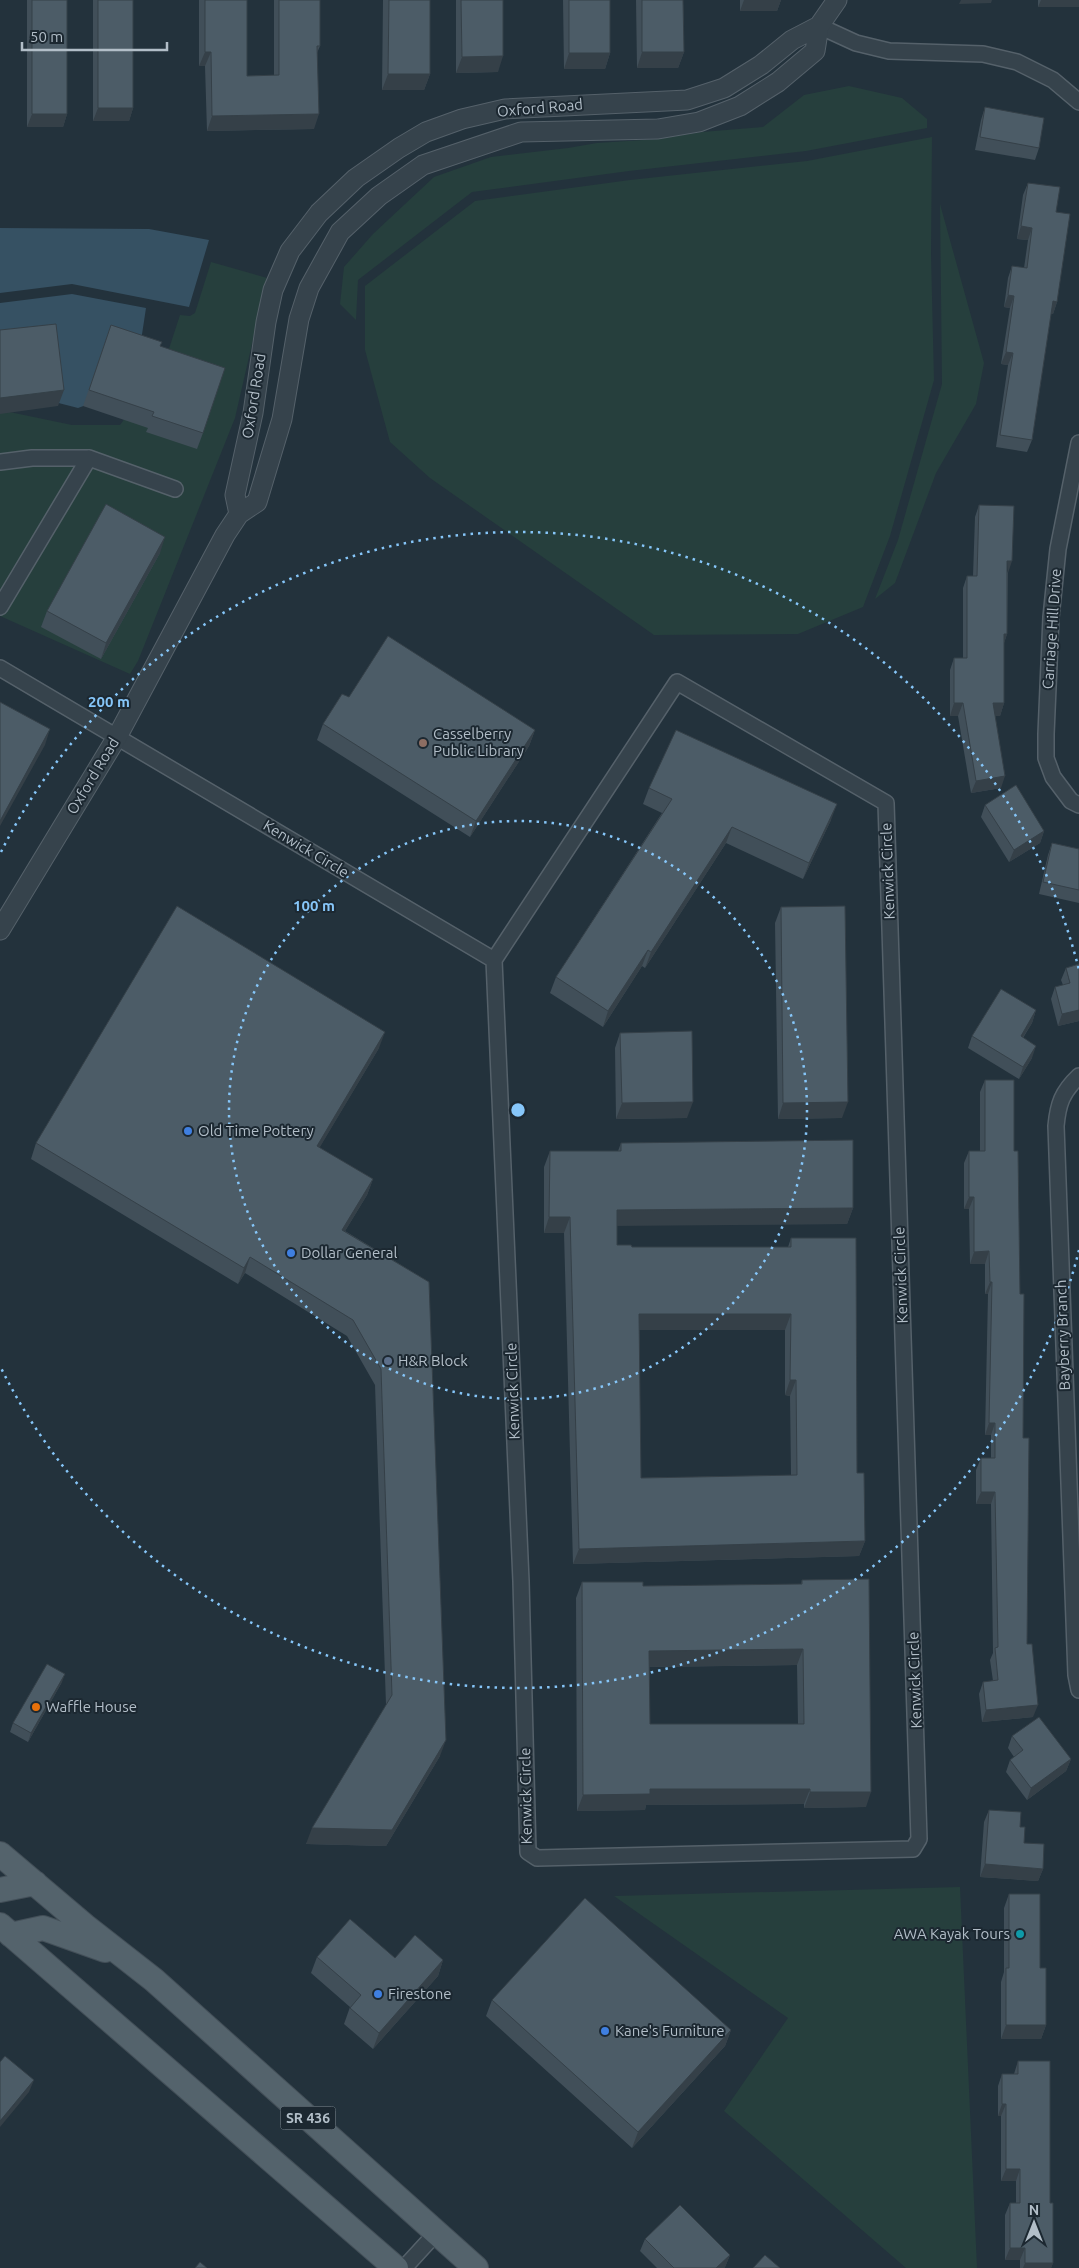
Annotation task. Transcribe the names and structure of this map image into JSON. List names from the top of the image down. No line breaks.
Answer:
{"streets":{"main road":["SR 436"],"street":["Oxford Road","Carriage Hill Drive","Kenwick Circle","Bayberry Branch"]},"crossings":[["Oxford Road","Kenwick Circle"]],"places":["Casselberry Public Library","Old Time Pottery","Dollar General","H&R Block","Waffle House","AWA Kayak Tours","Firestone","Kane's Furniture"],"scale_bar":"50 m","north":"top","rings":["200 m","100 m"]}
